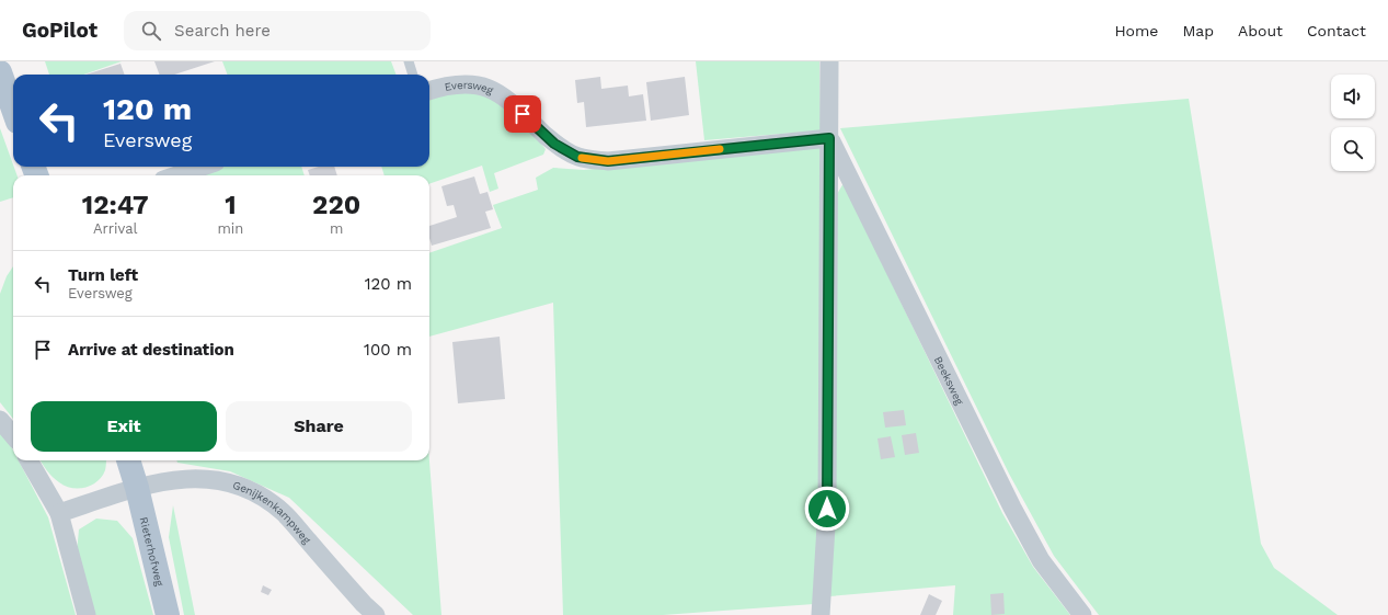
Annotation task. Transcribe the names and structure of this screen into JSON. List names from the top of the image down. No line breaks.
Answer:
{"streets":{"main road":["Rieterhofweg"],"street":["Eversweg","Beeksweg","Genijkenkampweg"]},"crossings":[["Eversweg","Beeksweg"],["Genijkenkampweg","Rieterhofweg"]],"page":{"header":"GoPilot","search":"Search here","nav":["Home","Map","About","Contact"],"turn":["120 m","Eversweg"],"eta":["12:47","Arrival","1","min","220","m"],"list":[{"name":"Turn left","note":"Eversweg","value":"120 m"},{"name":"Arrive at destination","value":"100 m"}],"buttons":["Exit","Share"]}}
